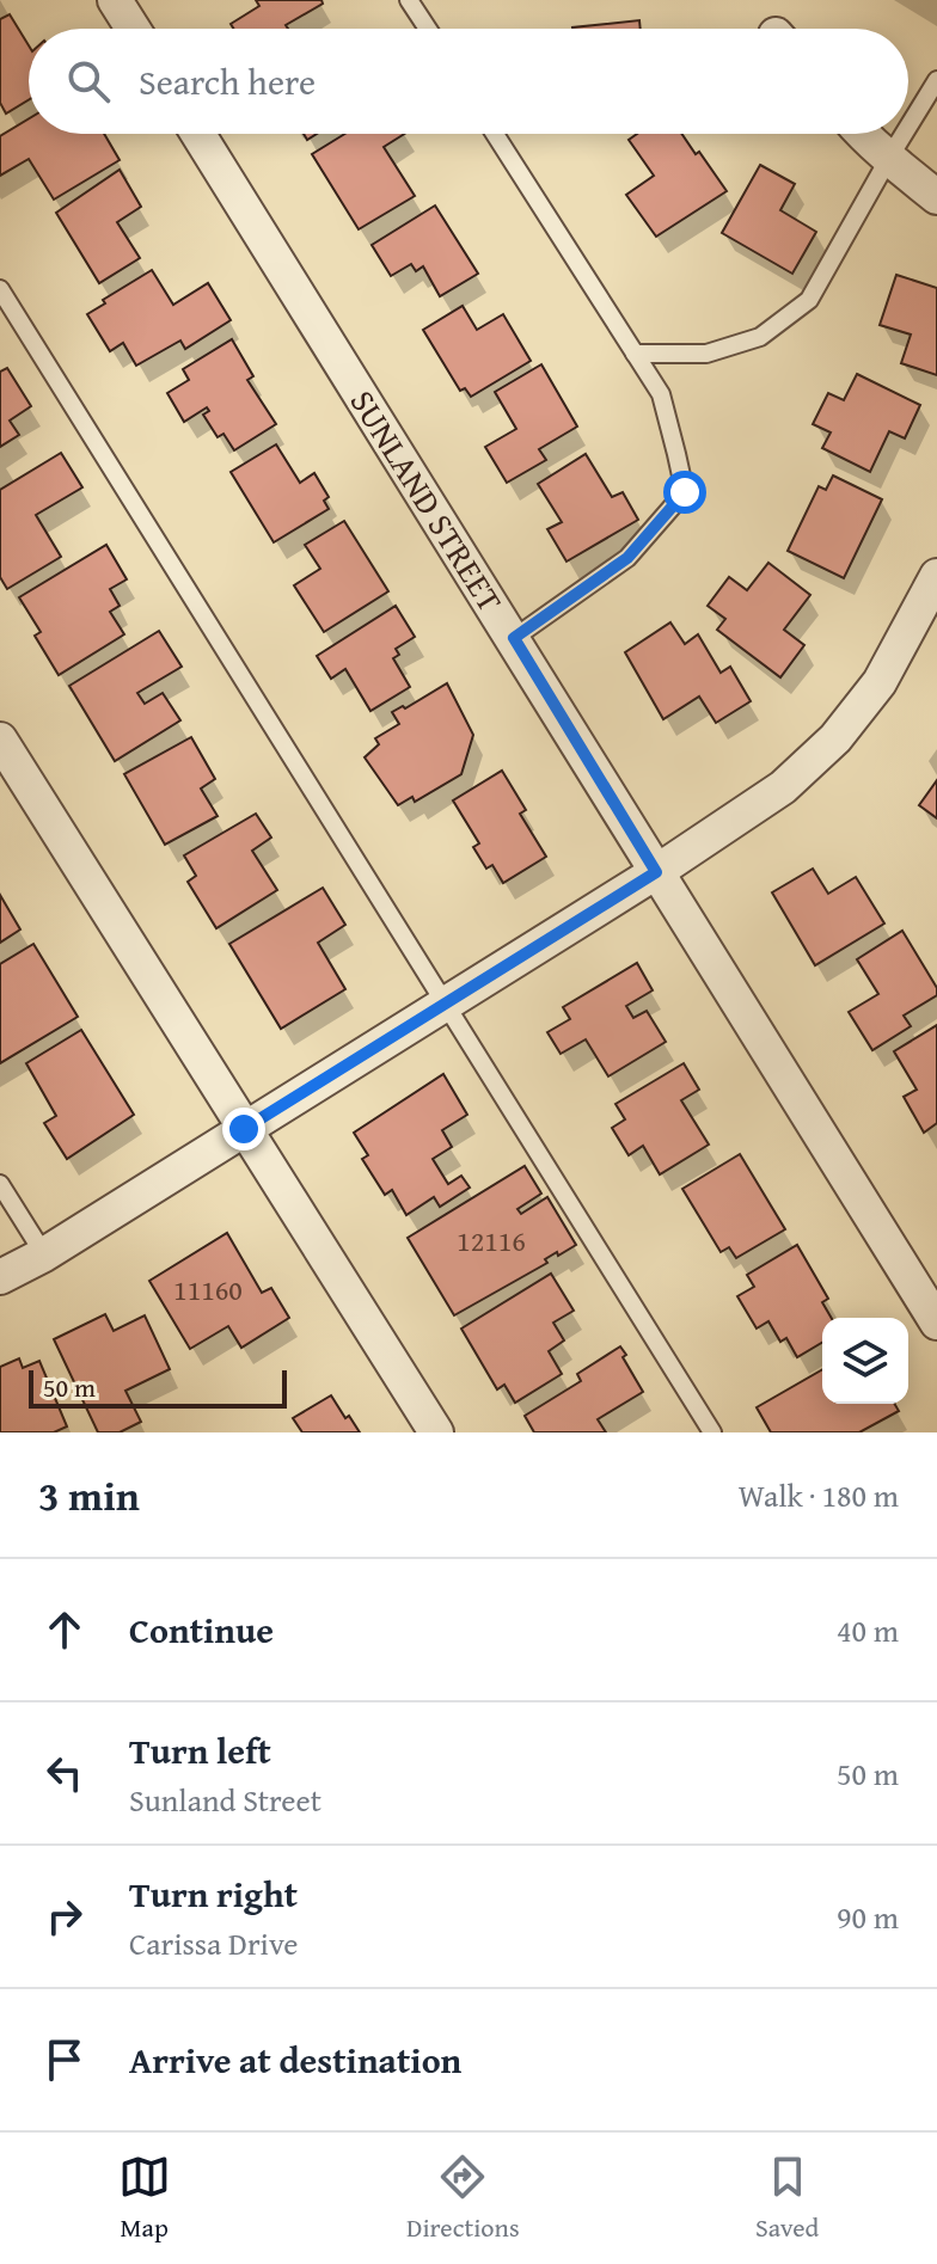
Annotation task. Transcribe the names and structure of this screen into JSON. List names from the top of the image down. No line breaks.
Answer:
{"streets":{"street":["SUNLAND STREET"]},"house_numbers":["12116","11160"],"scale_bar":"50 m","page":{"search":"Search here","scale":"50 m","heading":["3 min","Walk · 180 m"],"list":[["Continue","40 m"],["Turn left","Sunland Street","50 m"],["Turn right","Carissa Drive","90 m"],"Arrive at destination"],"nav":["Map","Directions","Saved"]}}
